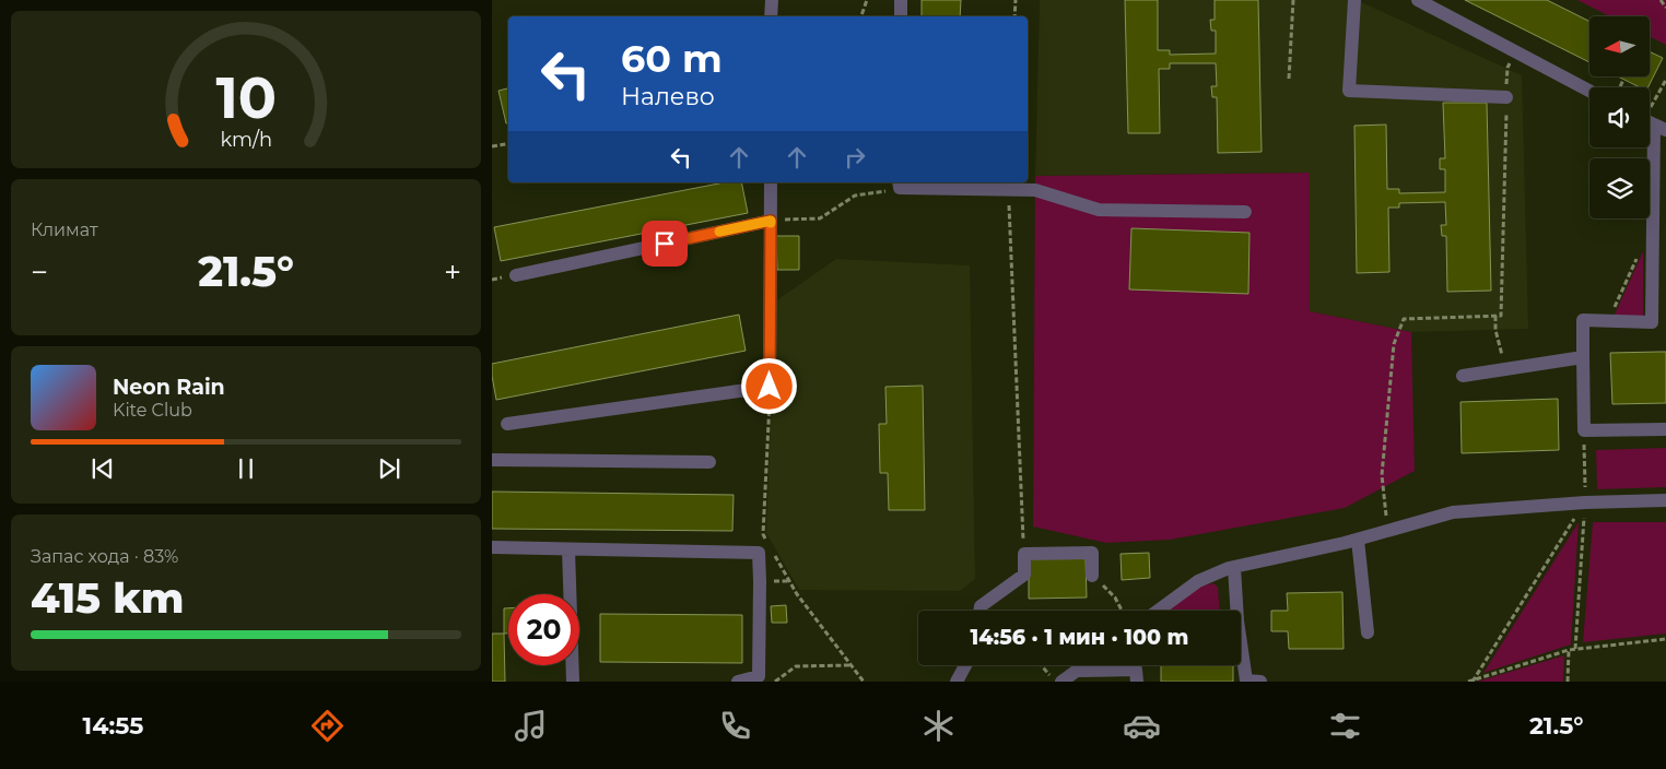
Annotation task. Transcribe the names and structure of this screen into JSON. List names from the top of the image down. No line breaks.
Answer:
{"north":"left","page":{"turn":["60 m","Налево"],"tile":["Климат",["Запас хода · 83%","415 km"]],"heat":["−","21.5°","+"],"song":["Neon Rain","Kite Club"],"limit":"20","trip":"14:56 · 1 мин · 100 m","tabs":["14:55","21.5°"],"gauge":["10","km/h"]}}
